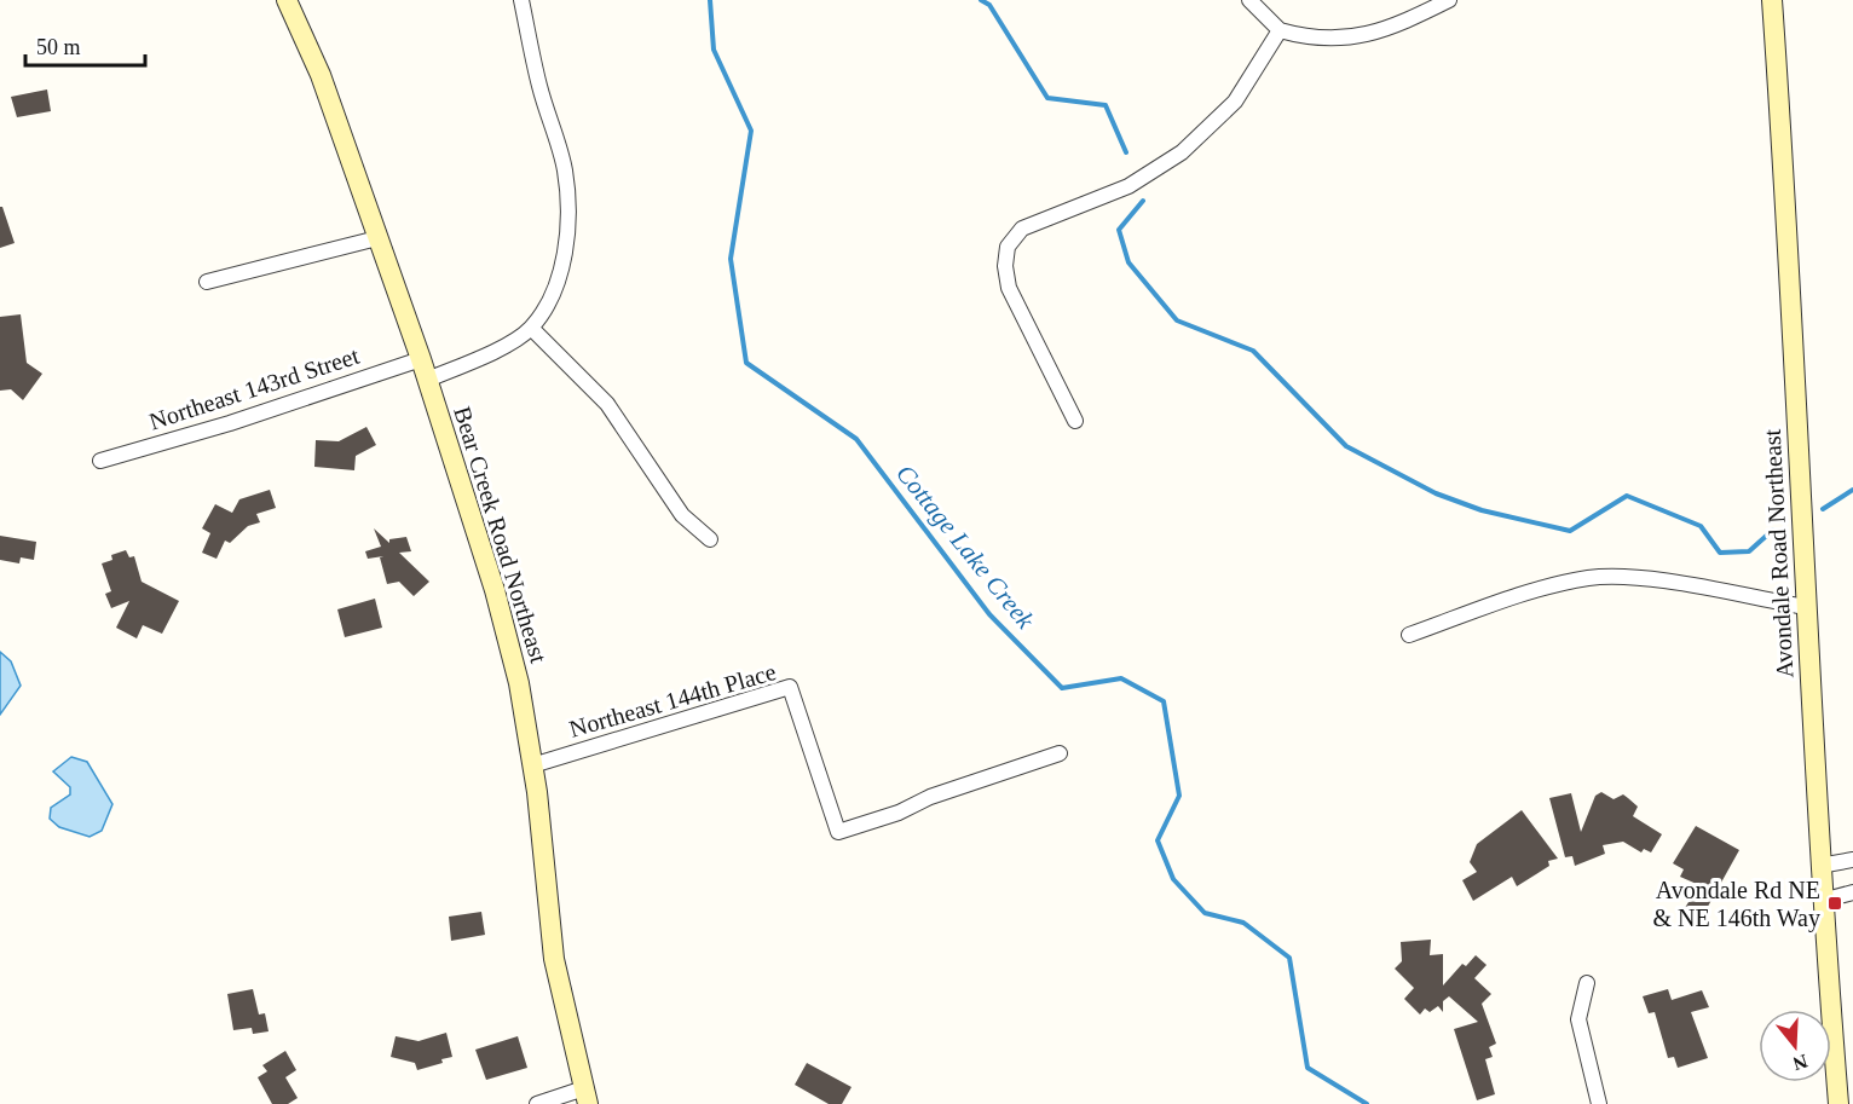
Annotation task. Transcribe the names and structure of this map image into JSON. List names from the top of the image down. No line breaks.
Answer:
{"streets":{"street":["Northeast 143rd Street","Bear Creek Road Northeast","Avondale Road Northeast","Northeast 144th Place"]},"crossings":[["Northeast 143rd Street","Bear Creek Road Northeast"],["Bear Creek Road Northeast","Northeast 144th Place"]],"water":["Cottage Lake Creek"],"places":{"transit":["Avondale Rd NE & NE 146th Way"]},"scale_bar":"50 m","north":"bottom"}
